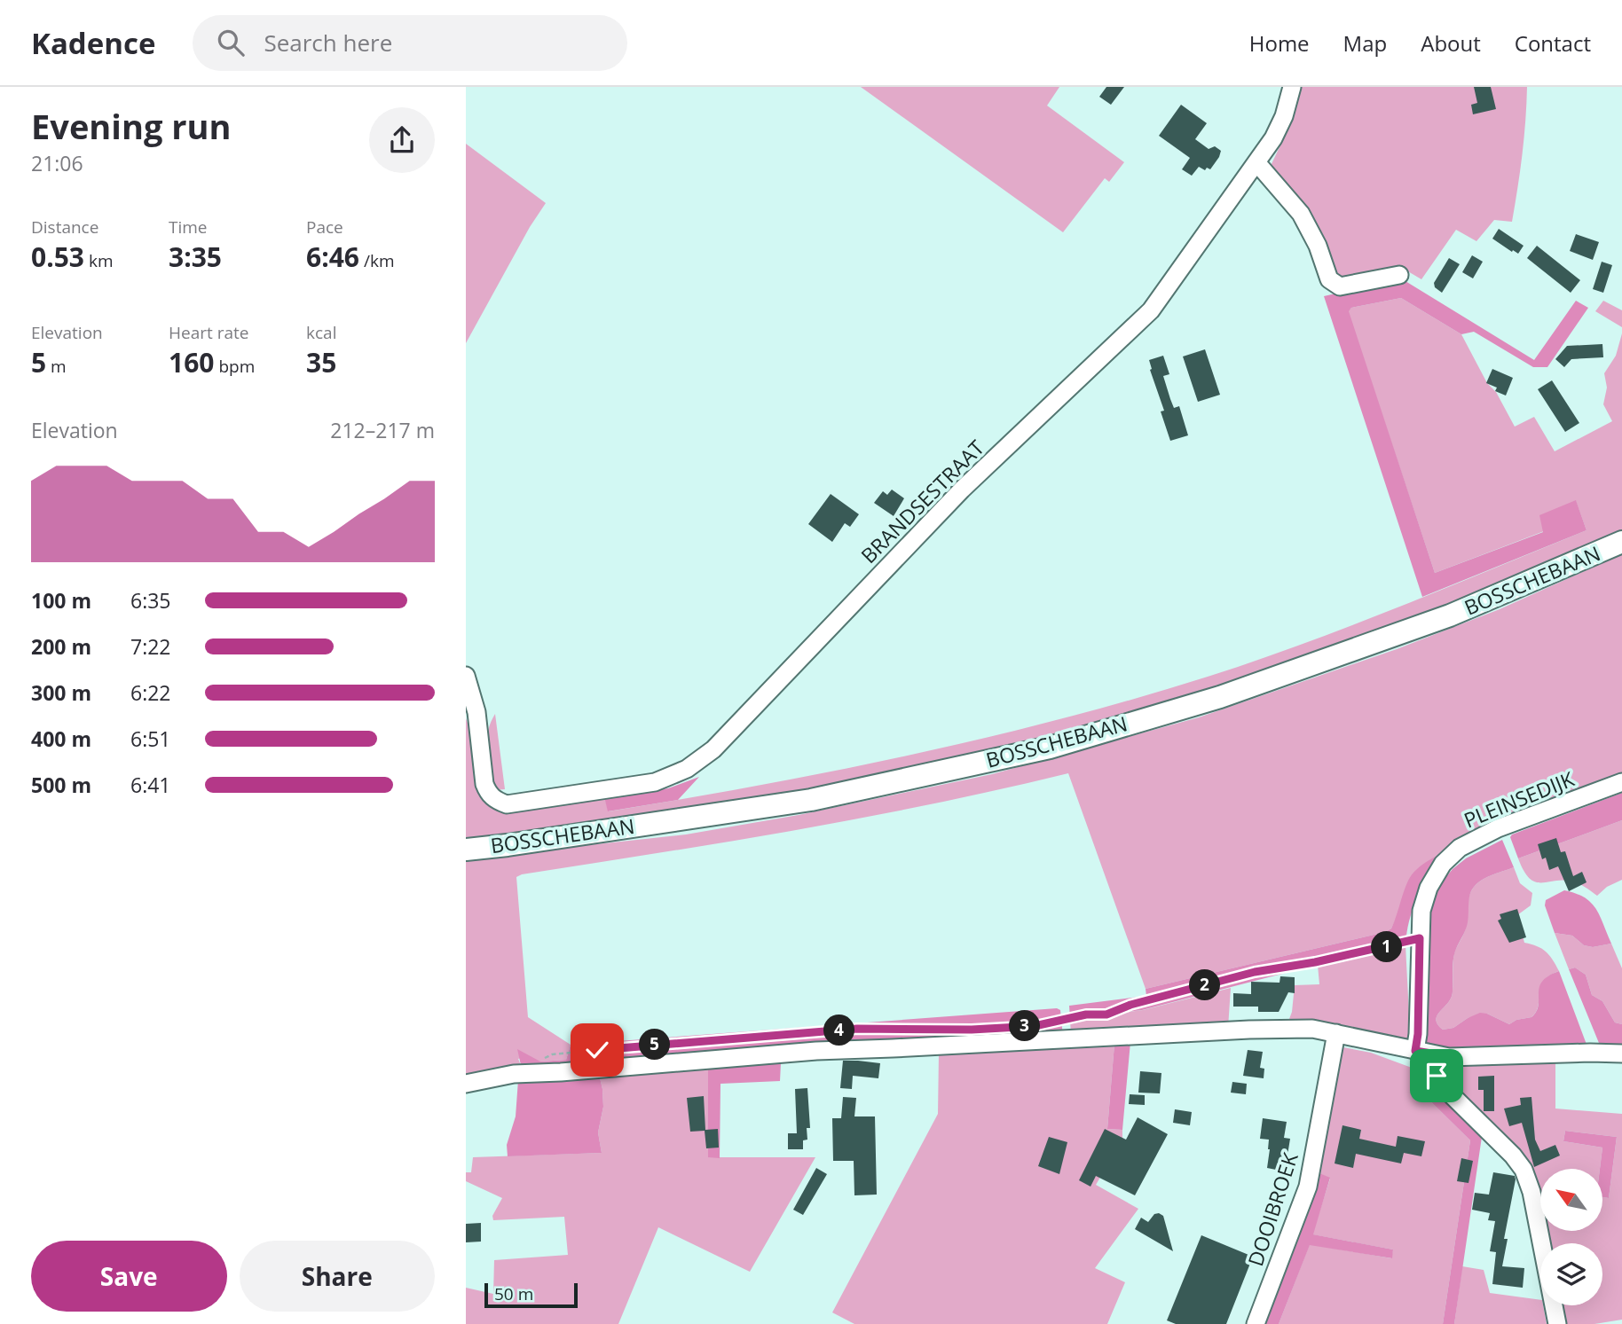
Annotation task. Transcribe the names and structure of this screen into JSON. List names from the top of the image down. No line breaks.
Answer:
{"streets":{"main road":["BOSSCHEBAAN"],"street":["BRANDSESTRAAT","PLEINSEDIJK","DOOIBROEK"]},"scale_bar":"50 m","north":"top left","page":{"header":"Kadence","search":"Search here","nav":["Home","Map","About","Contact"],"heading":["Evening run","21:06"],"stats":[["Distance","0.53 km"],["Time","3:35"],["Pace","6:46 /km"],["Elevation","5 m"],["Heart rate","160 bpm"],["kcal","35"]],"chart":["Elevation","212–217 m"],"list":[{"name":"100 m","note":"6:35"},{"name":"200 m","note":"7:22"},{"name":"300 m","note":"6:22"},{"name":"400 m","note":"6:51"},{"name":"500 m","note":"6:41"}],"pins":["1","2","3","4","5"],"buttons":["Save","Share"],"scale":"50 m"}}
